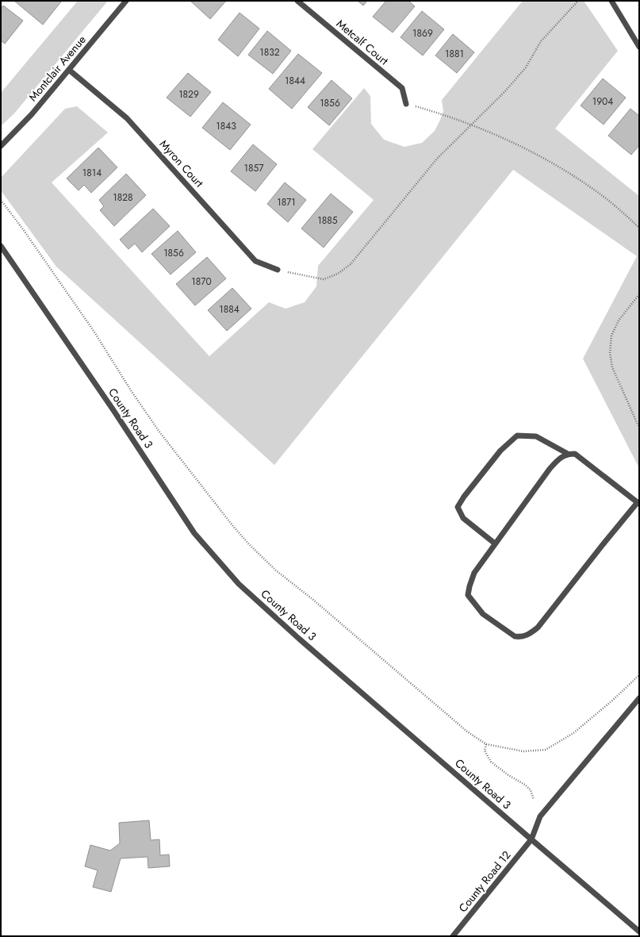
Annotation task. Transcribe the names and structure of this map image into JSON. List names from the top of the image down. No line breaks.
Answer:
{"streets":{"street":["Metcalf Court","Montclair Avenue","Myron Court","County Road 3","County Road 12"]},"crossings":[["Montclair Avenue","Myron Court"],["County Road 3","County Road 12"]],"house_numbers":["1869","1832","1881","1844","1829","1904","1856","1843","1857","1814","1828","1871","1885","1856","1870","1884"]}
